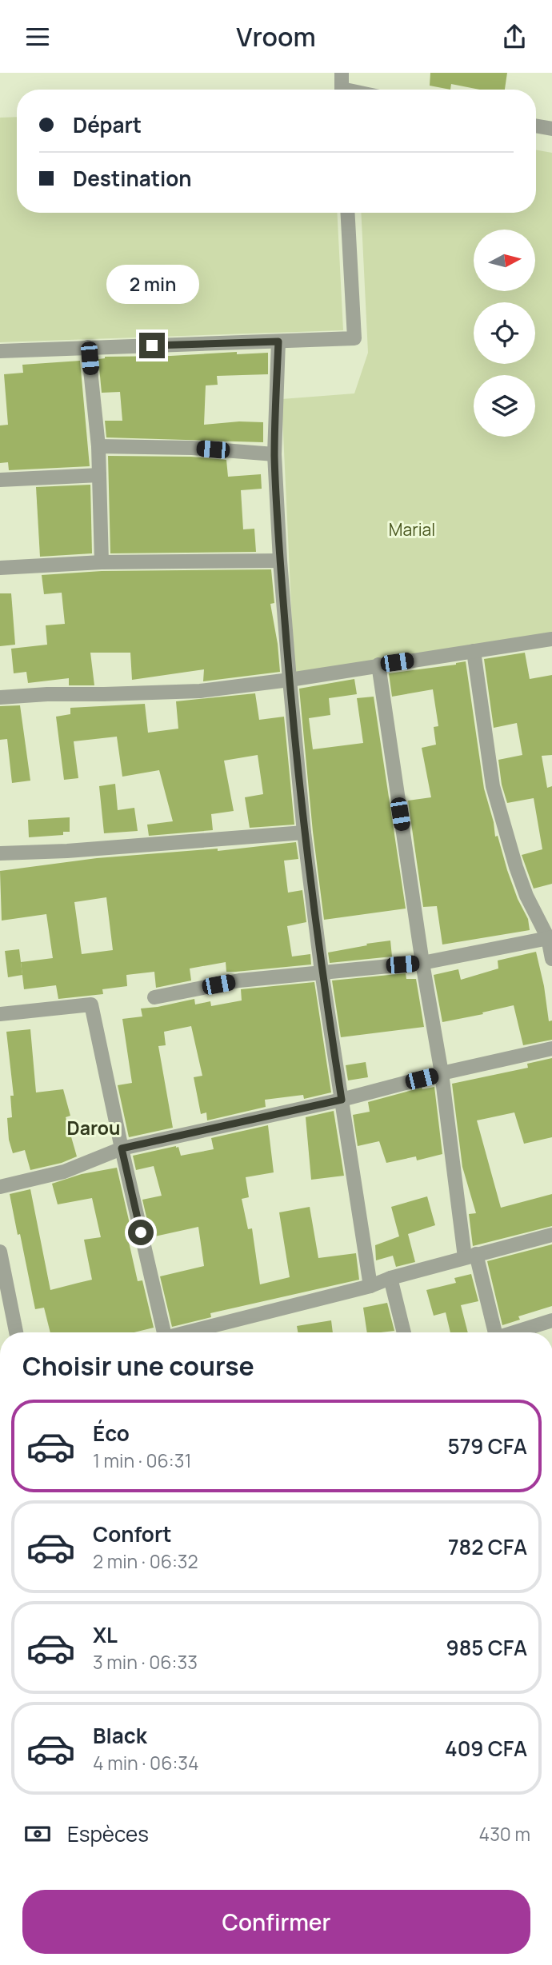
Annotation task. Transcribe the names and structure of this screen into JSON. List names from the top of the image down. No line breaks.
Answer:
{"districts":["Darou"],"parks":["Marial"],"north":"right","page":{"header":"Vroom","banner":["Départ","Destination"],"bubble":"2 min","heading":"Choisir une course","list":[{"name":"Éco","note":"1 min · 06:31","value":"579 CFA"},{"name":"Confort","note":"2 min · 06:32","value":"782 CFA"},{"name":"XL","note":"3 min · 06:33","value":"985 CFA"},{"name":"Black","note":"4 min · 06:34","value":"409 CFA"}],"pay":["Espèces","430 m"],"buttons":"Confirmer"}}
